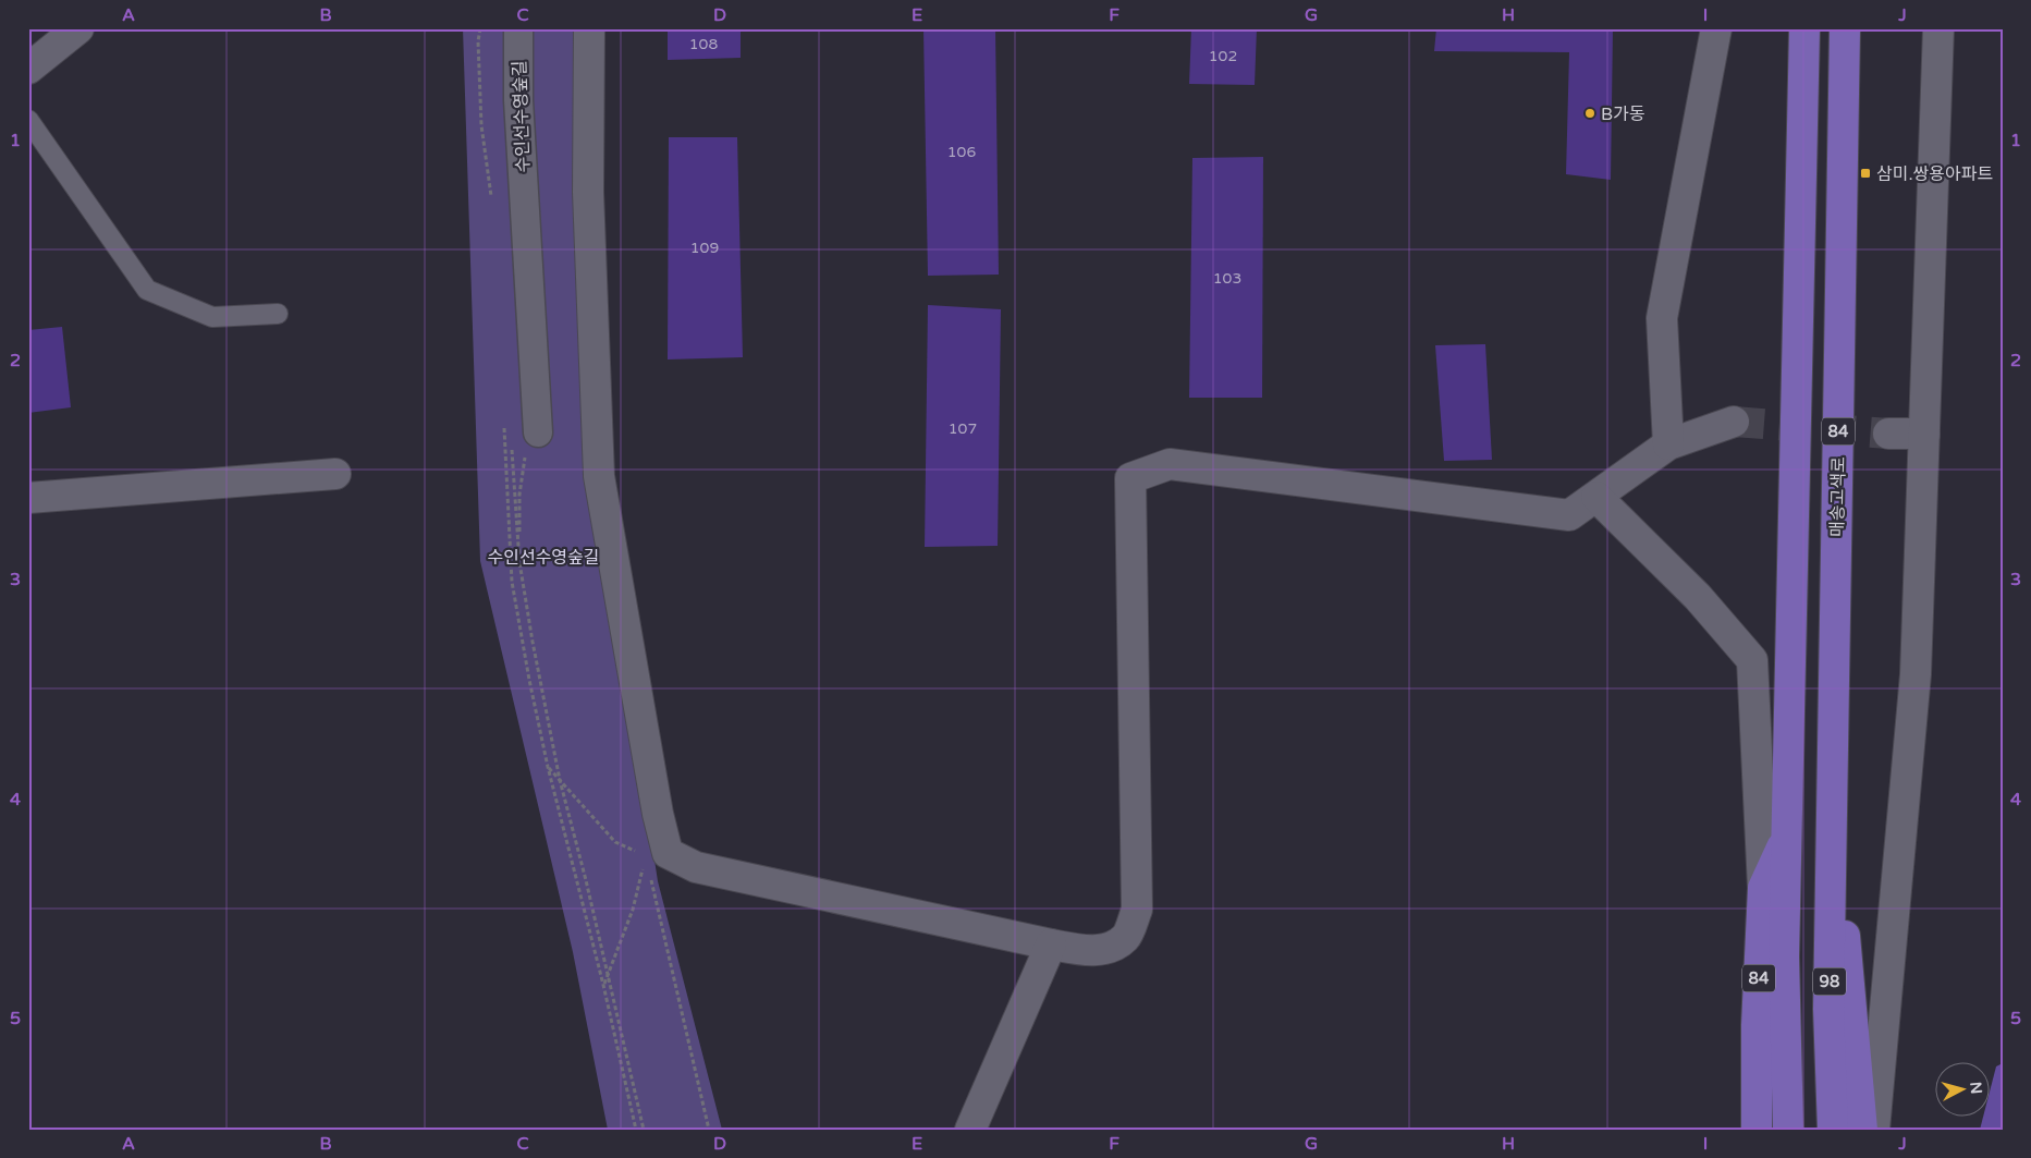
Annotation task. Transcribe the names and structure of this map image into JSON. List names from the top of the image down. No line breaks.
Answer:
{"streets":{"main road":["84","매송고색로","98"],"street":["수인선수영숲길"]},"crossings":[["84","매송고색로"],["84","98"],["매송고색로","98"]],"parks":["수인선수영숲길"],"places":{"other":["B가동"],"transit":["삼미.쌍용아파트"]},"house_numbers":["108","102","106","109","103","107"],"north":"right","grid":{"columns":["A","B","C","D","E","F","G","H","I","J"],"rows":["1","2","3","4","5"]}}
